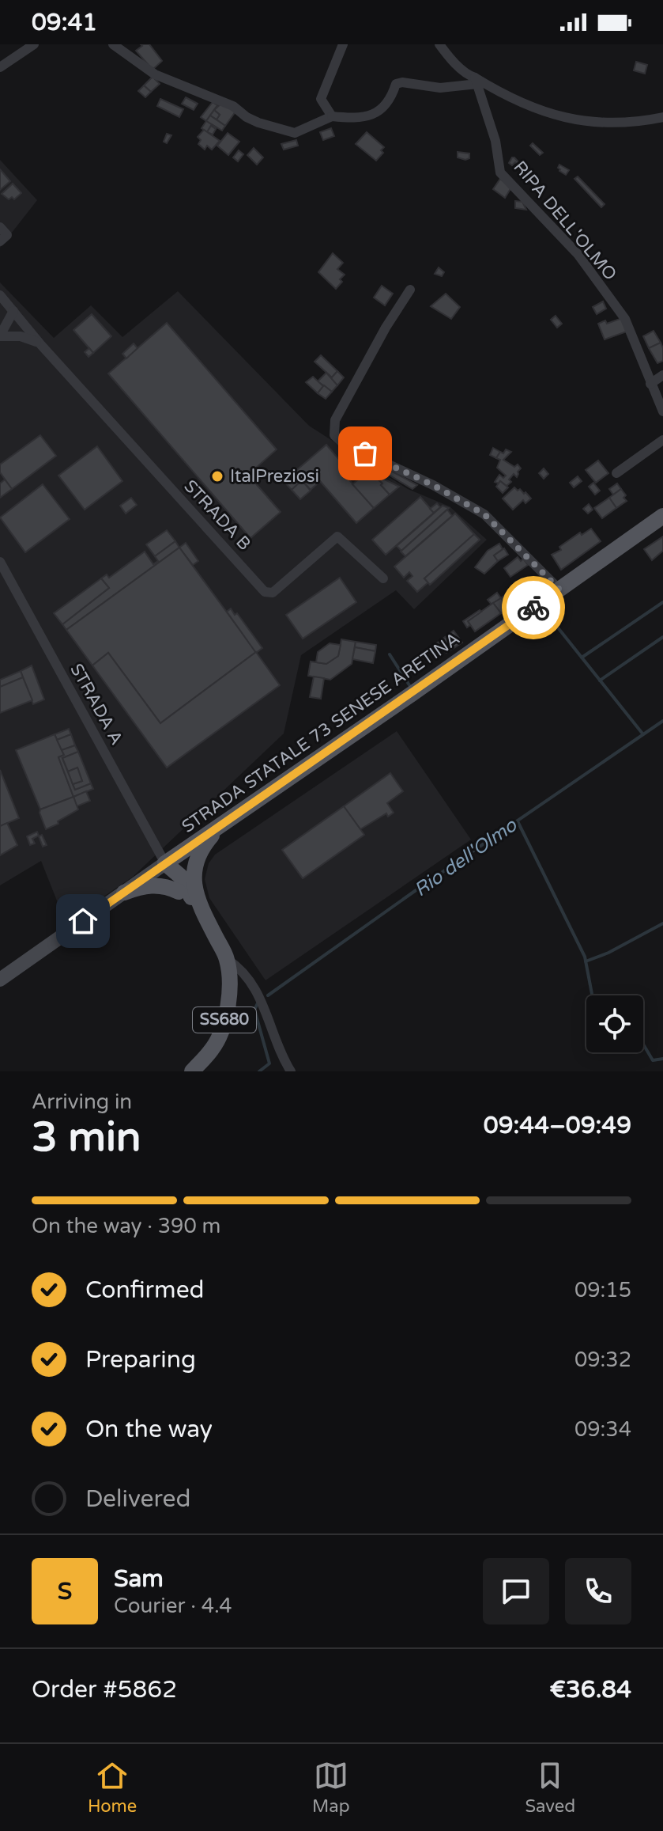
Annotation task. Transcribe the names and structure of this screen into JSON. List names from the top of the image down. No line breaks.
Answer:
{"streets":{"main road":["STRADA STATALE 73 SENESE ARETINA","SS680"],"street":["RIPA DELL'OLMO","STRADA B","STRADA A"]},"crossings":[["STRADA A","STRADA STATALE 73 SENESE ARETINA"],["STRADA A","SS680"],["STRADA STATALE 73 SENESE ARETINA","SS680"]],"water":["Rio dell'Olmo"],"places":["ItalPreziosi"],"page":{"status":"09:41","heading":["3 min","Arriving in","09:44–09:49"],"panel":["Sam","Courier · 4.4","Order #5862","€36.84"],"bar":"On the way · 390 m","list":[["Confirmed","09:15"],["Preparing","09:32"],["On the way","09:34"],"Delivered"],"round":"S","tabs":["Home","Map","Saved"]}}
